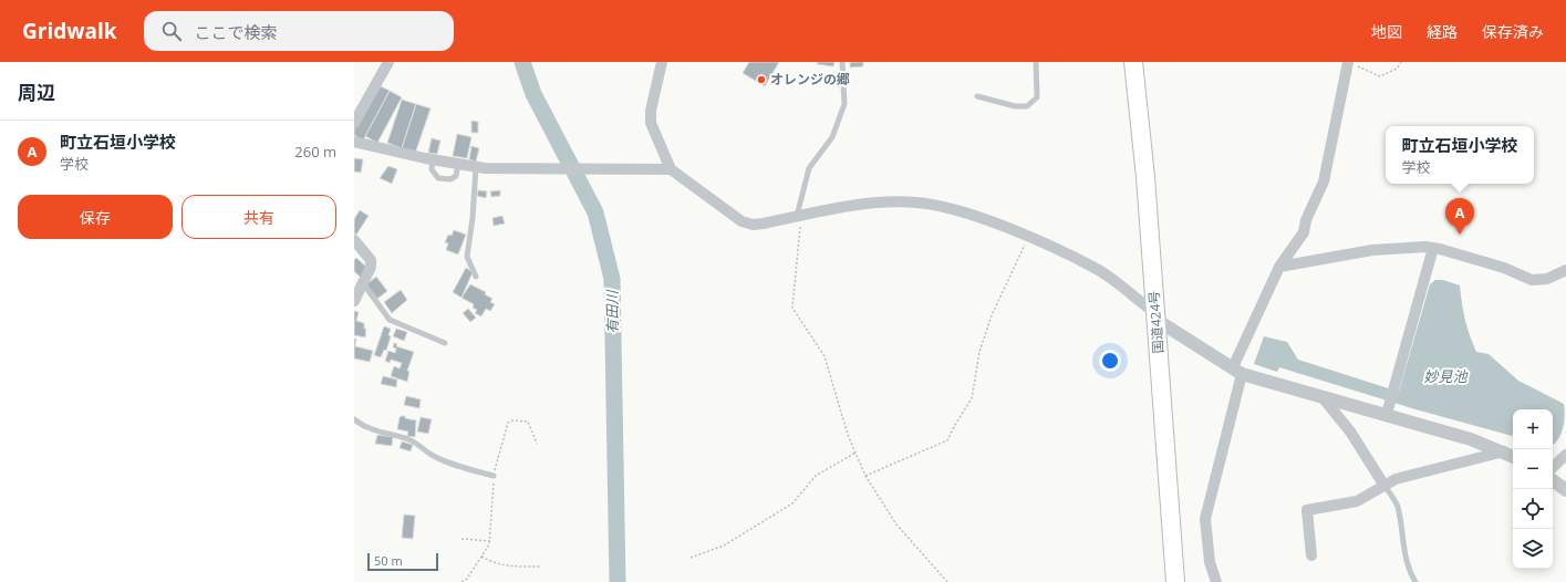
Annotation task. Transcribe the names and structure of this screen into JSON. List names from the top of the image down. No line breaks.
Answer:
{"streets":{"highway":["国道424号"]},"water":["有田川","妙見池"],"places":["オレンジの郷"],"scale_bar":"50 m","page":{"header":"Gridwalk","search":"ここで検索","nav":["地図","経路","保存済み"],"heading":"周辺","list":[{"mark":"A","name":"町立石垣小学校","note":"学校","value":"260 m"}],"popup":["町立石垣小学校","学校"],"buttons":["保存","共有"],"pins":"A","map_buttons":["+","−"],"scale":"50 m"}}
